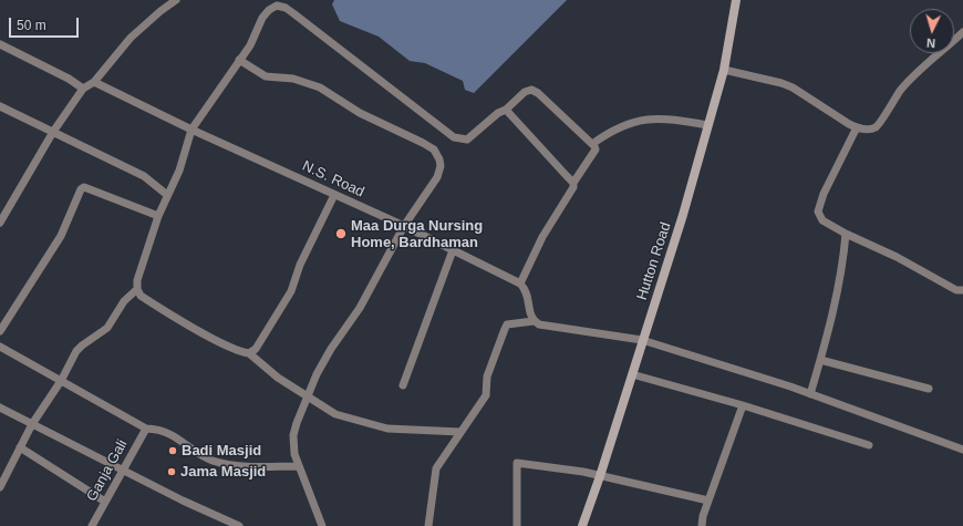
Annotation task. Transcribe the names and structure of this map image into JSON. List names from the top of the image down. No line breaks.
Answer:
{"streets":{"street":["N.S. Road","Hutton Road","Ganja Gali"]},"places":["Maa Durga Nursing Home, Bardhaman","Badi Masjid","Jama Masjid"],"scale_bar":"50 m","north":"bottom"}
